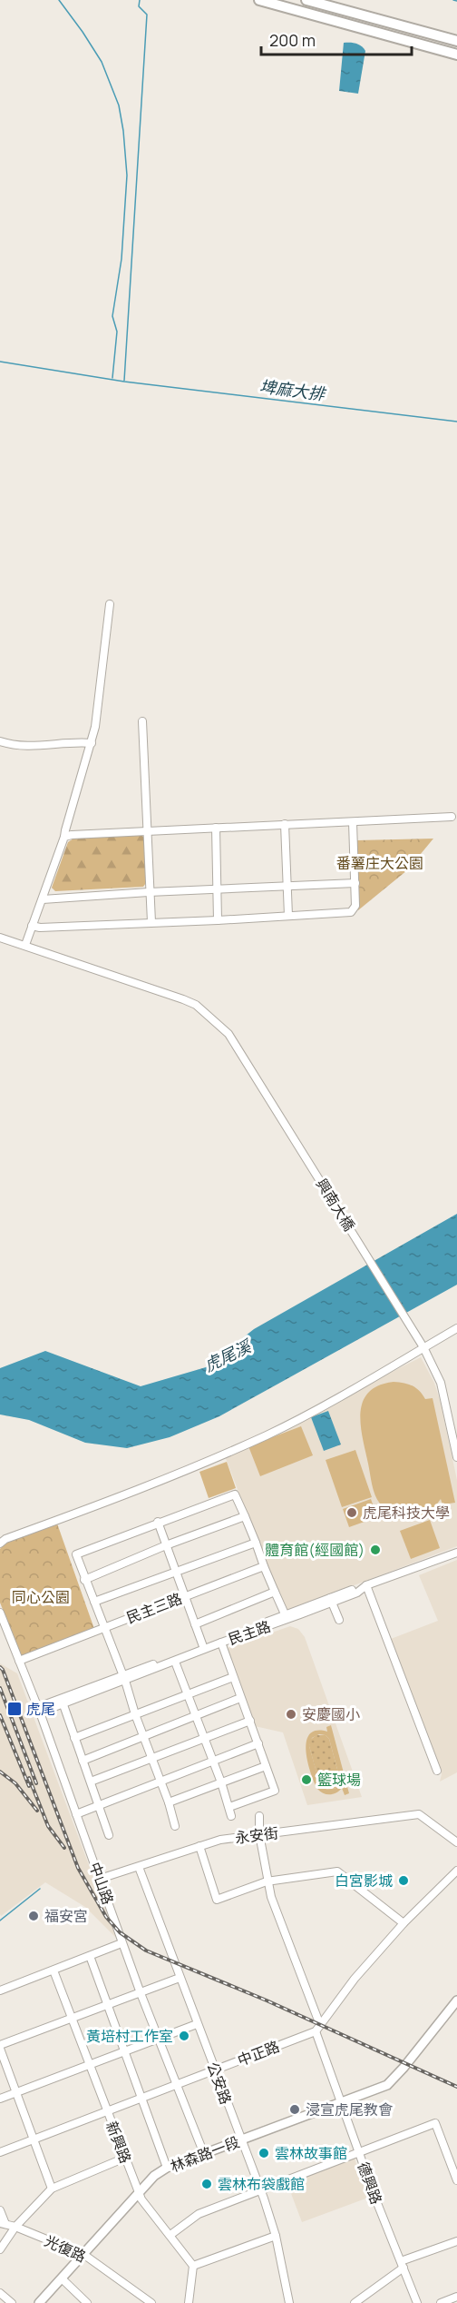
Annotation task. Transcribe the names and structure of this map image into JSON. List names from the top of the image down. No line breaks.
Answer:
{"streets":{"main road":["林森路一段"],"street":["興南大橋","民主三路","民主路","永安街","中山路","中正路","公安路","新興路","德興路","光復路"]},"crossings":[["民主三路","中山路"],["民主路","中山路"],["永安街","中山路"],["永安街","公安路"],["永安街","德興路"],["中山路","中正路"],["中山路","林森路一段"],["中正路","公安路"],["中正路","新興路"],["中正路","德興路"],["公安路","林森路一段"],["新興路","林森路一段"],["林森路一段","德興路"],["林森路一段","光復路"]],"water":["埤麻大排","虎尾溪"],"parks":["番薯庄大公園","同心公園"],"places":{"other":["虎尾科技大學","體育館(經國館)","安慶國小","籃球場","白宮影城","福安宮","黃培村工作室","浸宣虎尾教會","雲林故事館","雲林布袋戲館"],"transit":["虎尾"]},"scale_bar":"200 m"}
